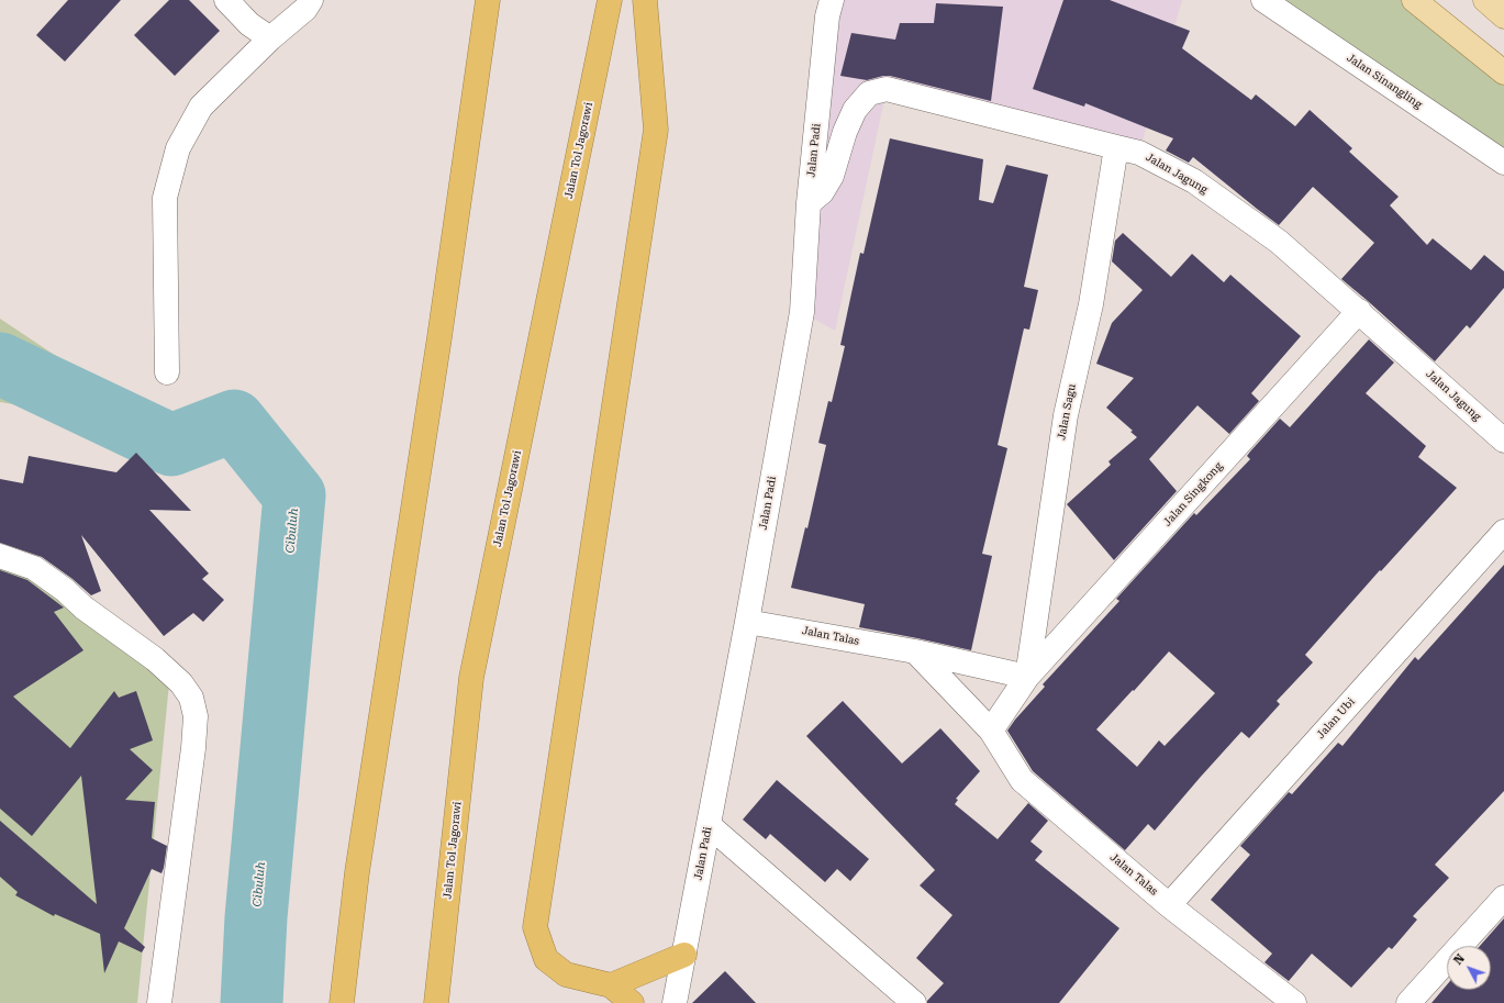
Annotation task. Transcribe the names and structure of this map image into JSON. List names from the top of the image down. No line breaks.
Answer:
{"streets":{"highway":["Jalan Tol Jagorawi"],"street":["Jalan Sinangling","Jalan Padi","Jalan Jagung","Jalan Sagu","Jalan Singkong","Jalan Talas","Jalan Ubi"]},"crossings":[["Jalan Padi","Jalan Jagung"],["Jalan Padi","Jalan Talas"],["Jalan Jagung","Jalan Sagu"],["Jalan Jagung","Jalan Singkong"],["Jalan Sagu","Jalan Singkong"],["Jalan Sagu","Jalan Talas"],["Jalan Singkong","Jalan Talas"],["Jalan Talas","Jalan Ubi"]],"water":["Cibuluh"],"north":"top left"}
